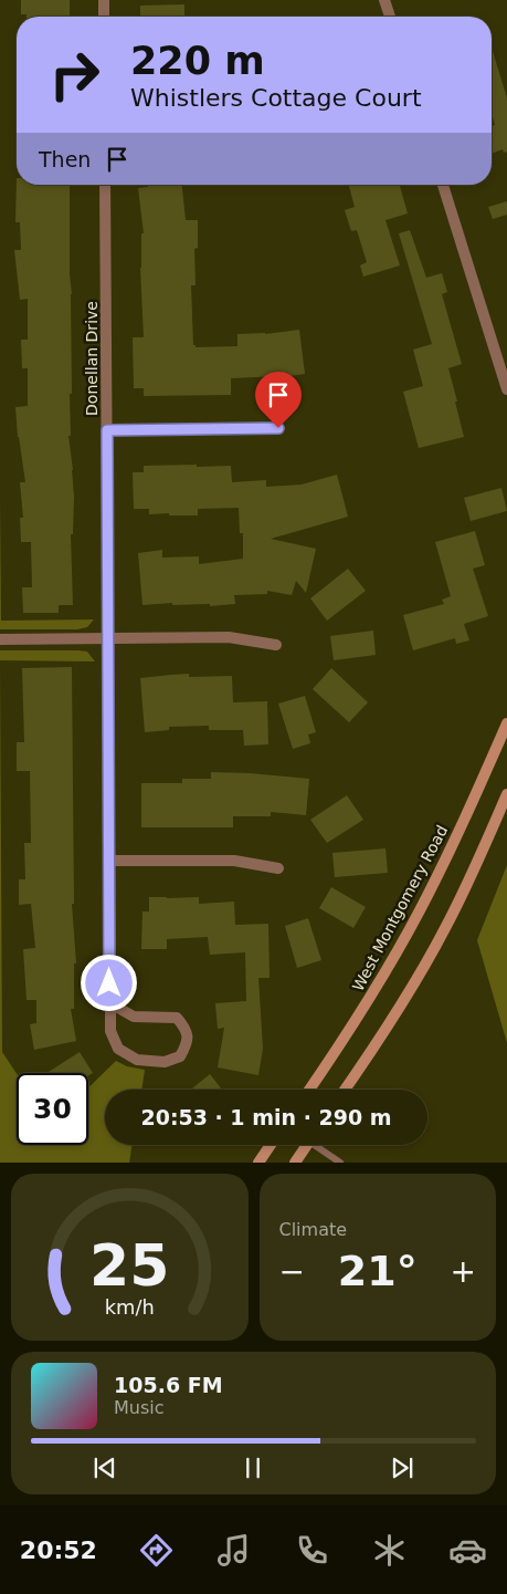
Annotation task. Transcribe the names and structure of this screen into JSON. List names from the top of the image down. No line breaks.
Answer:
{"streets":{"main road":["West Montgomery Road"],"street":["Donellan Drive"]},"page":{"turn":["220 m","Whistlers Cottage Court"],"then":"Then","limit":"30","trip":"20:53 · 1 min · 290 m","tile":"Climate","heat":["−","21°","+"],"song":["105.6 FM","Music"],"tabs":"20:52","gauge":["25","km/h"]}}
